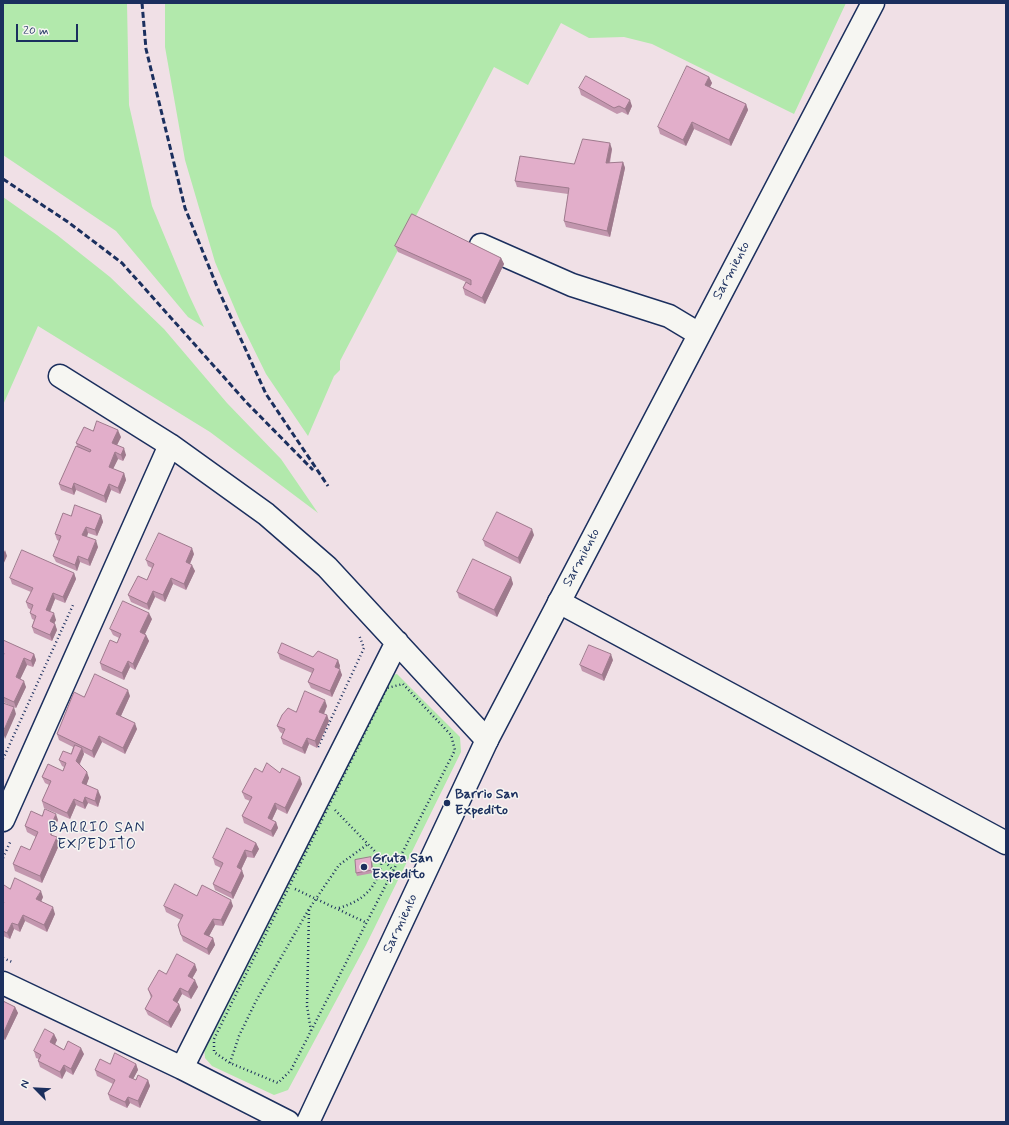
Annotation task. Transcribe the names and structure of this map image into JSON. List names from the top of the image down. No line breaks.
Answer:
{"streets":{"street":["Sarmiento"]},"districts":["BARRIO SAN EXPEDITO"],"places":["Barrio San Expedito","Gruta San Expedito"],"scale_bar":"20 m","north":"top left"}
